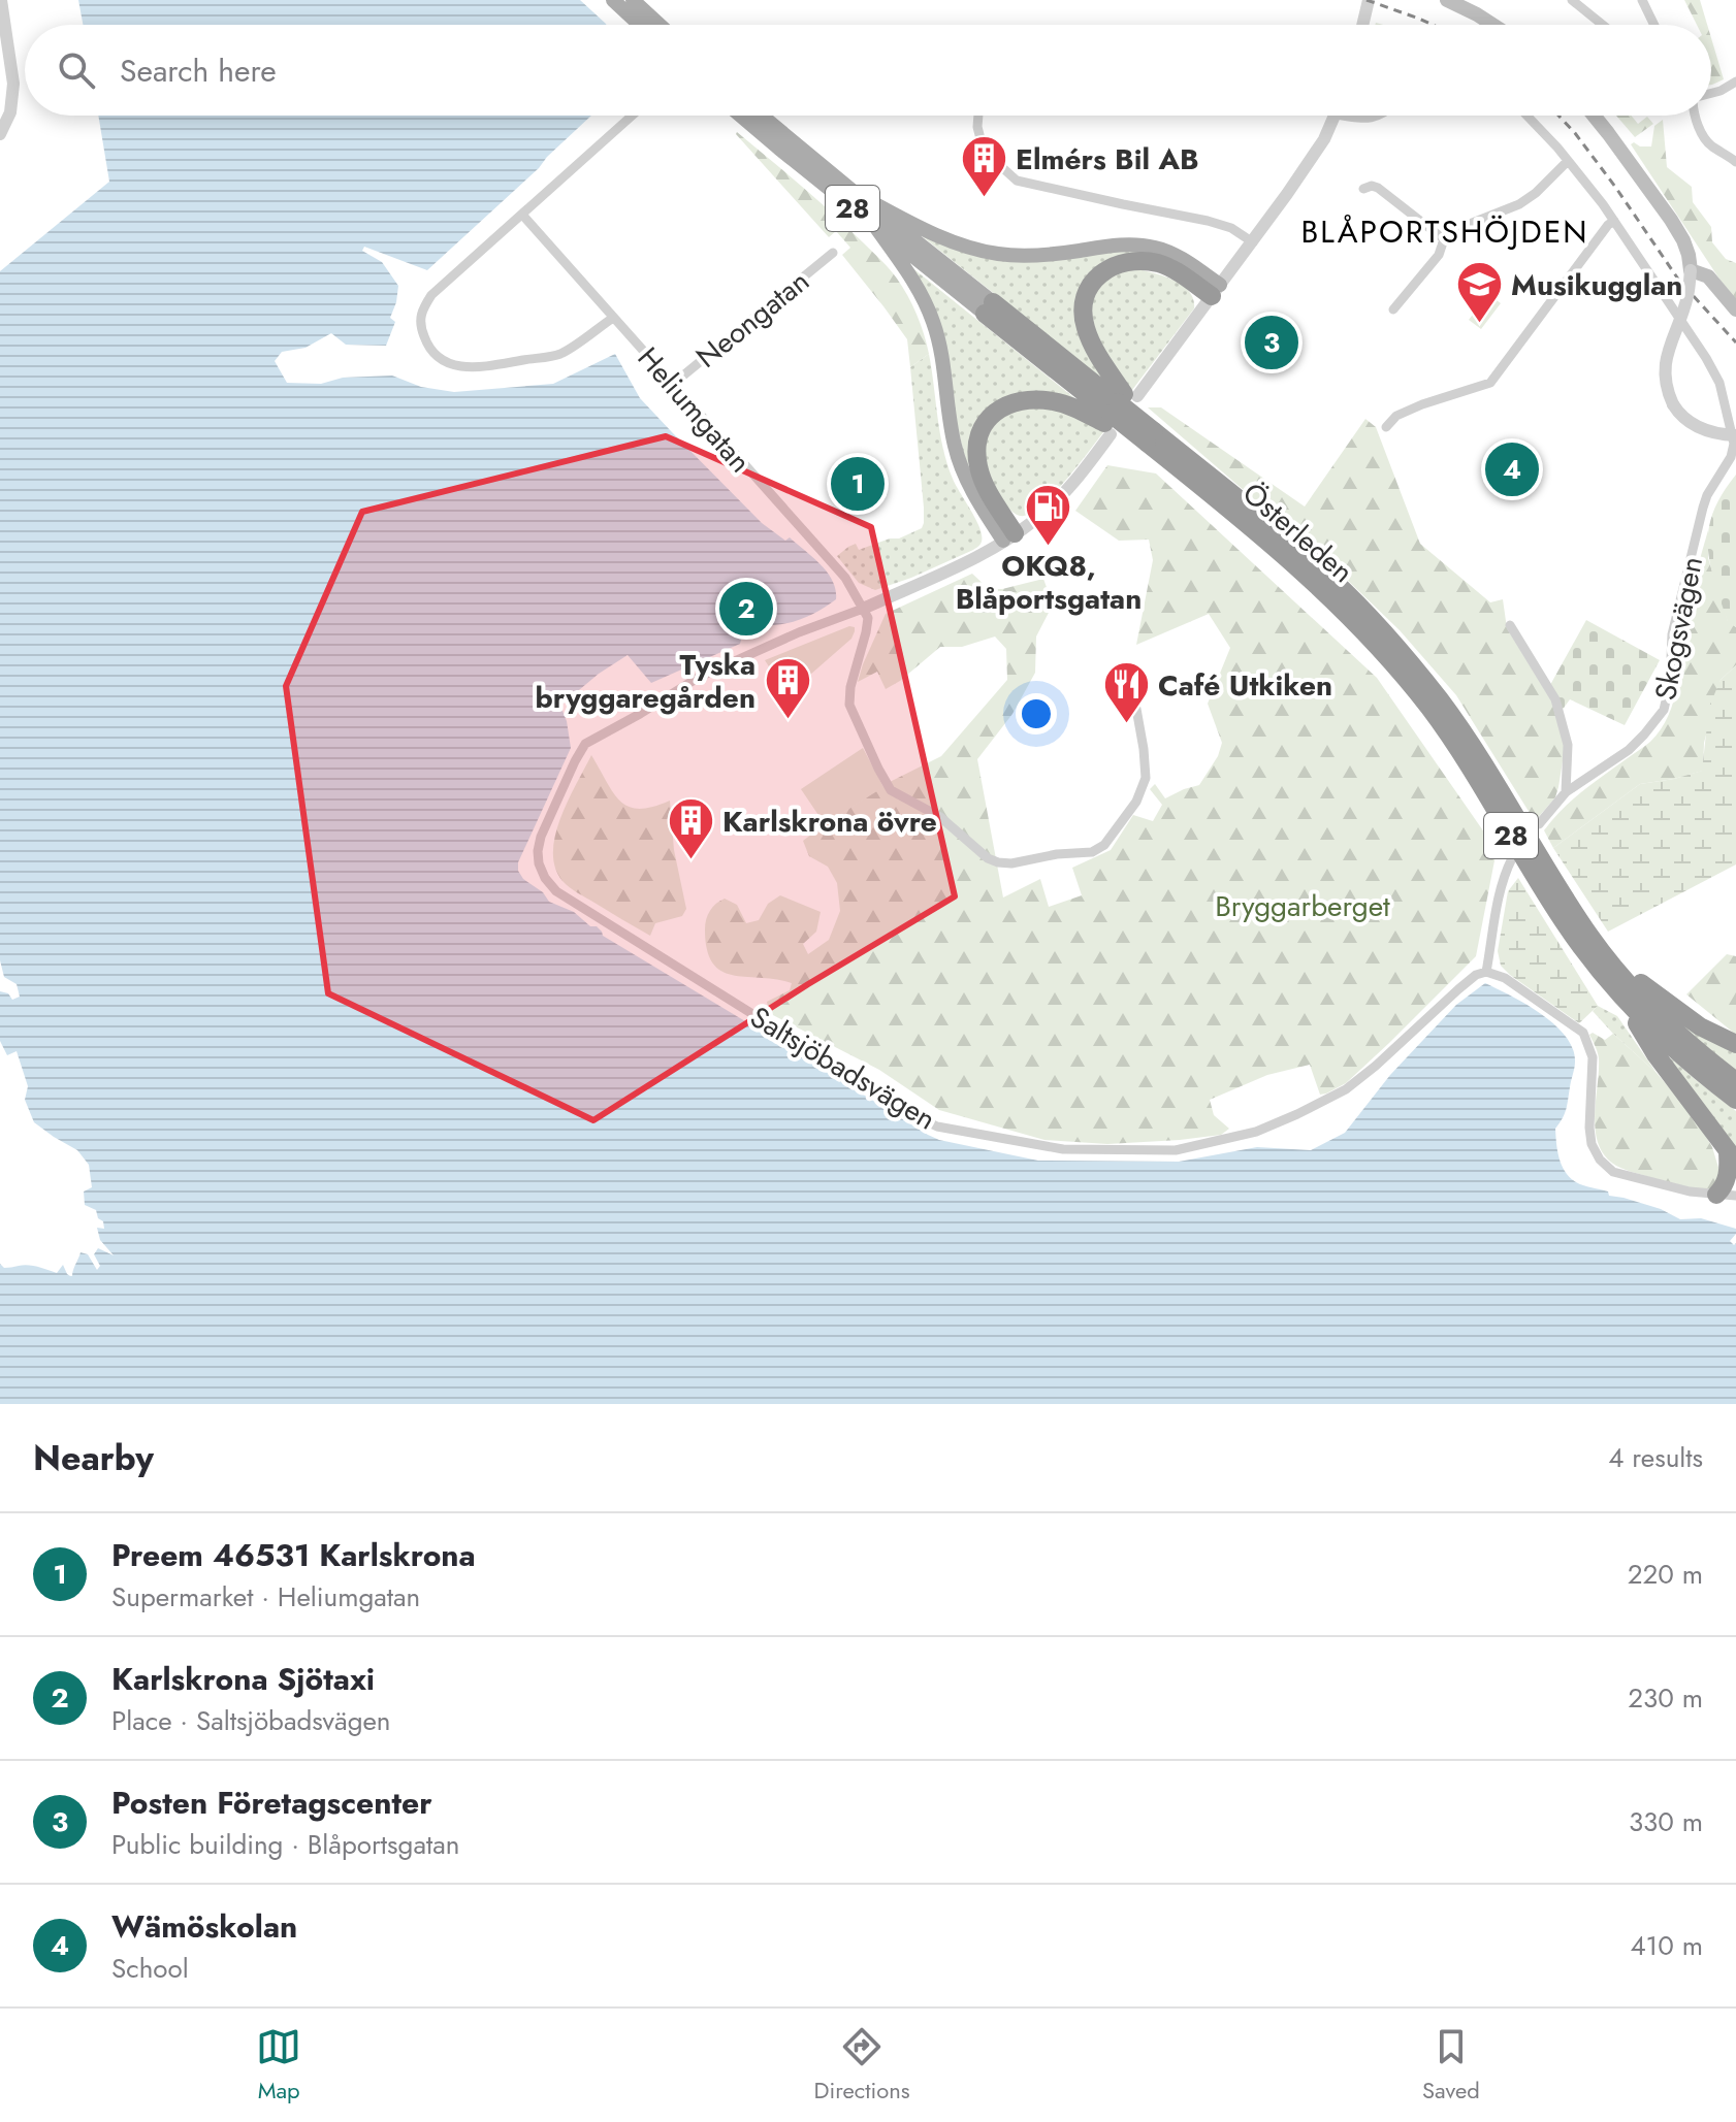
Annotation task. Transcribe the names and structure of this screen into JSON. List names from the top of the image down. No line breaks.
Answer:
{"streets":{"highway":["28","Österleden"],"street":["Neongatan","Heliumgatan","Skogsvägen","Saltsjöbadsvägen"]},"crossings":[["Neongatan","Heliumgatan"],["Heliumgatan","Saltsjöbadsvägen"]],"districts":["BLÅPORTSHÖJDEN"],"parks":["Bryggarberget"],"places":{"building":["Elmérs Bil AB","Tyska bryggaregården","Karlskrona övre"],"school or university":["Musikugglan"],"fuel station":["OKQ8, Blåportsgatan"],"restaurant":["Café Utkiken"]},"page":{"search":"Search here","pins":["3","4","1","2"],"heading":["Nearby","4 results"],"list":[{"mark":"1","name":"Preem 46531 Karlskrona","note":"Supermarket · Heliumgatan","value":"220 m"},{"mark":"2","name":"Karlskrona Sjötaxi","note":"Place · Saltsjöbadsvägen","value":"230 m"},{"mark":"3","name":"Posten Företagscenter","note":"Public building · Blåportsgatan","value":"330 m"},{"mark":"4","name":"Wämöskolan","note":"School","value":"410 m"}],"nav":["Map","Directions","Saved"]}}
